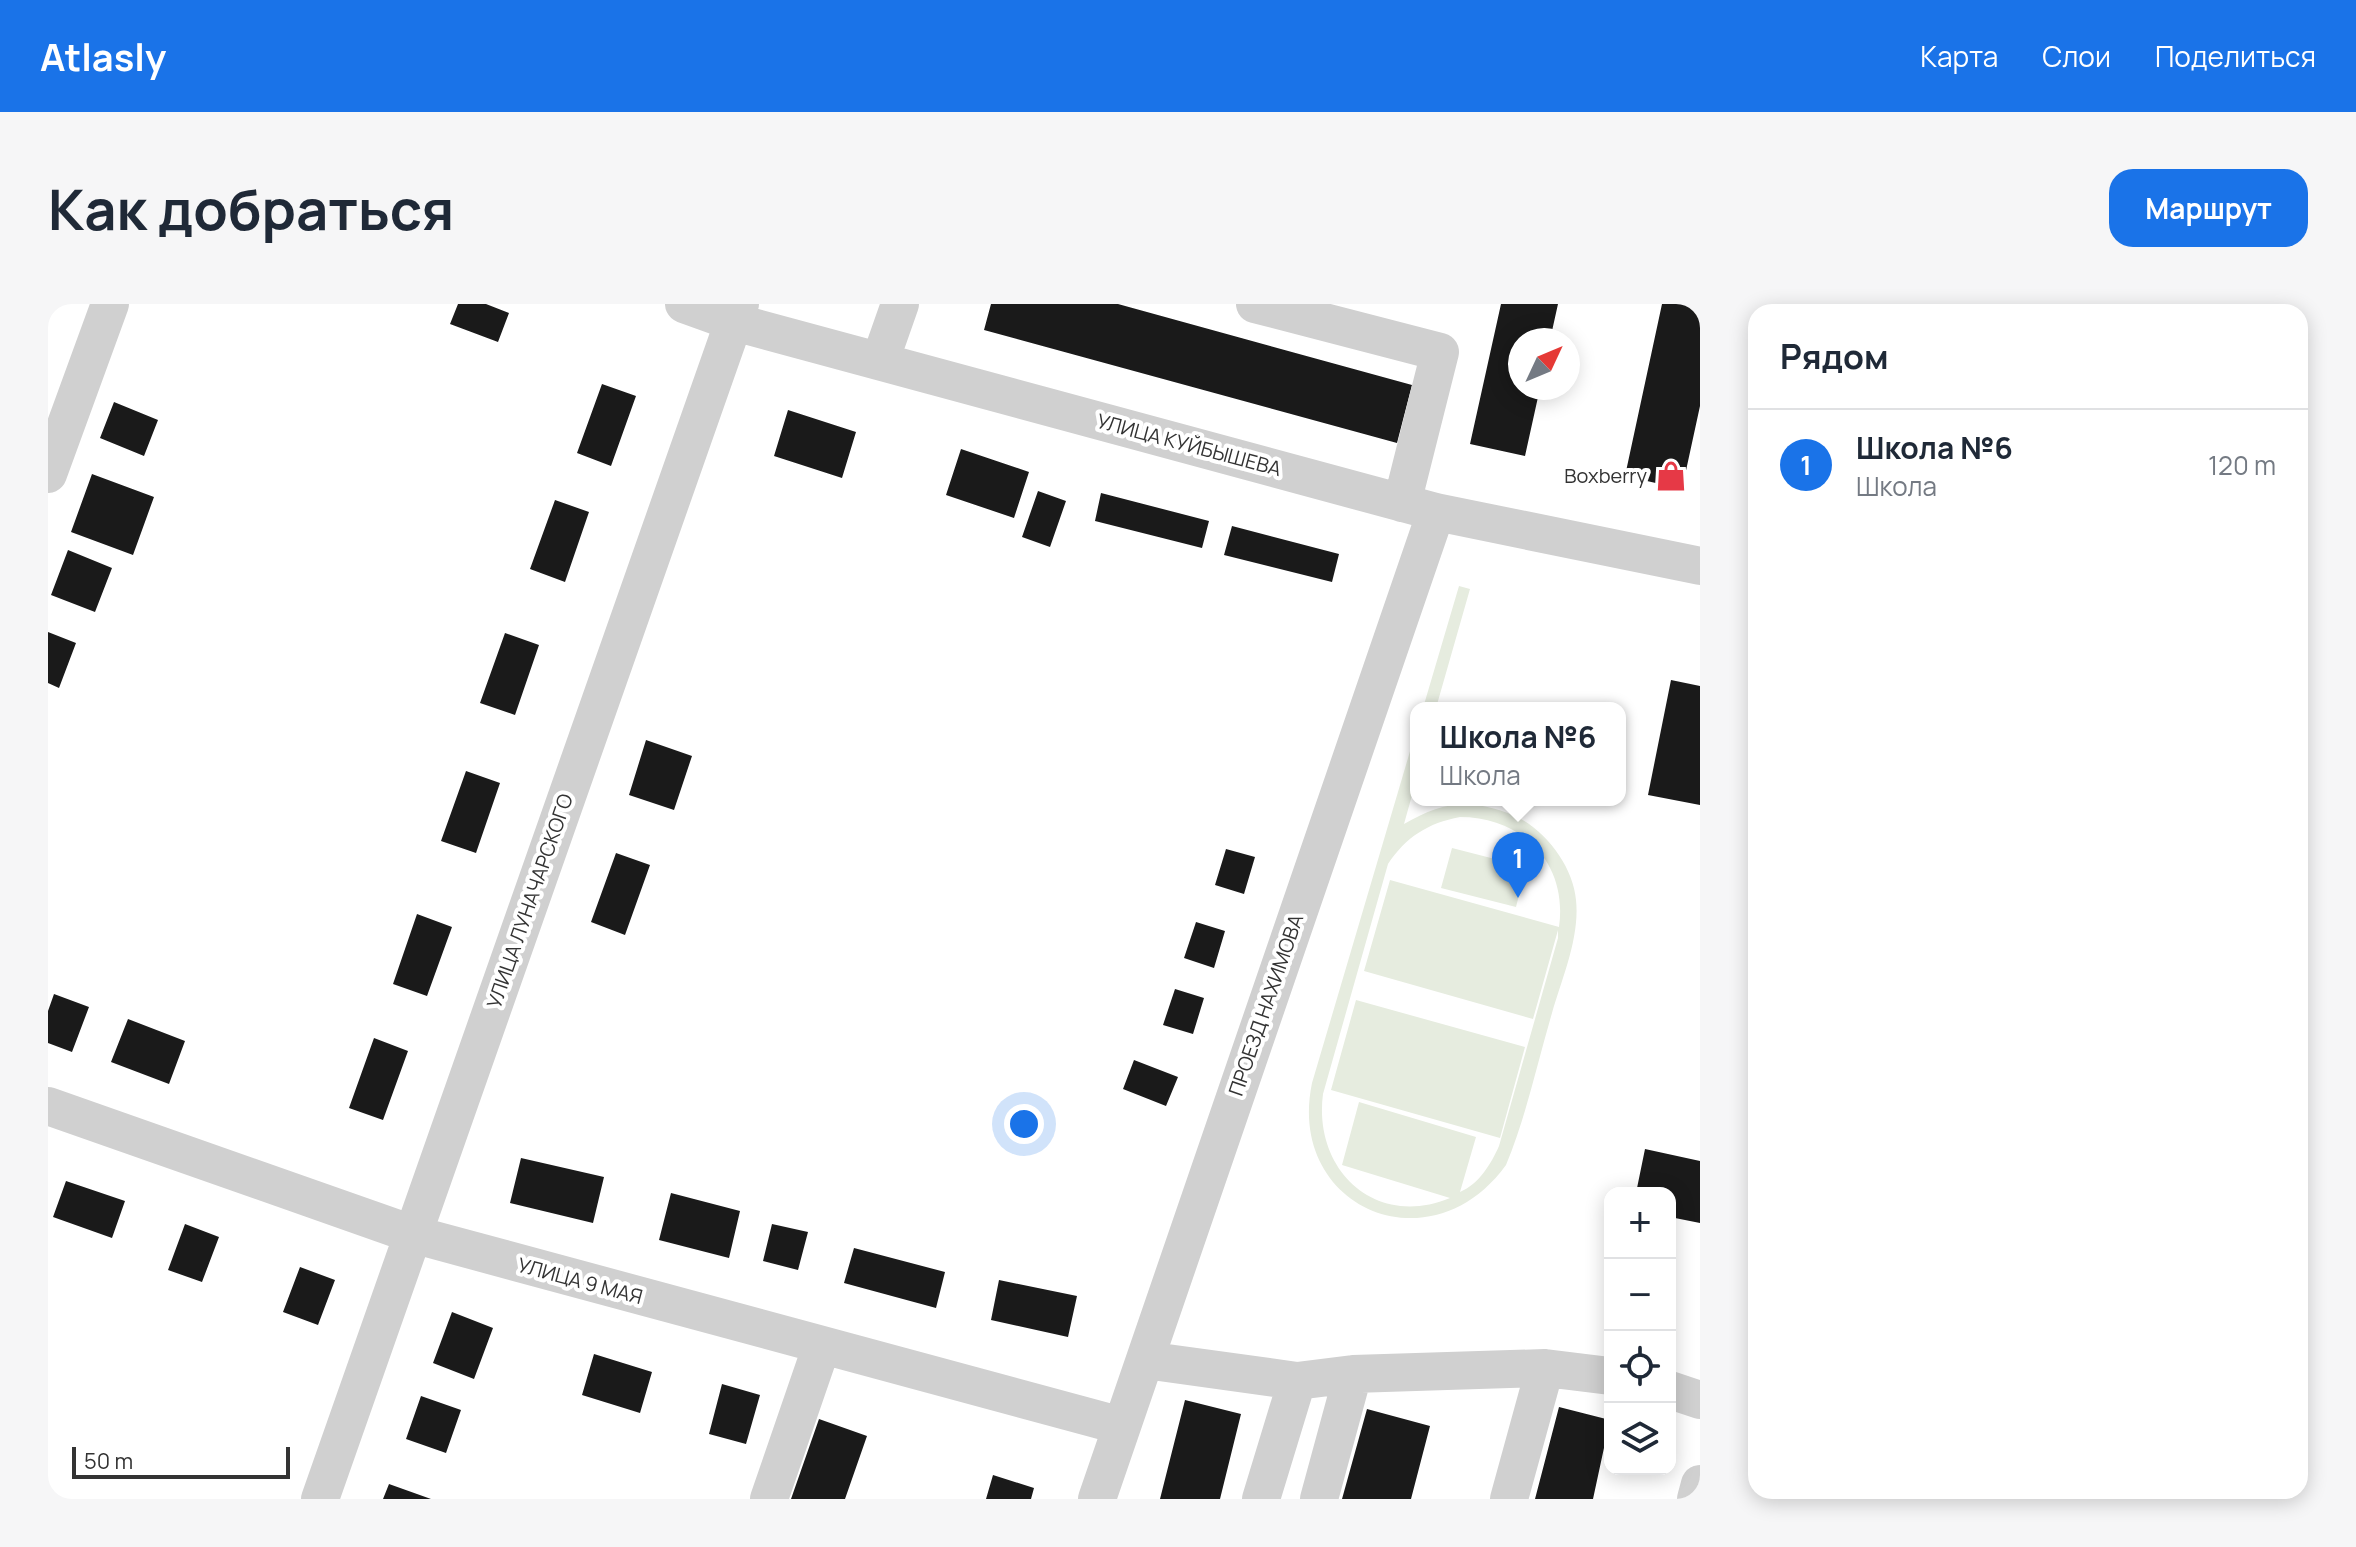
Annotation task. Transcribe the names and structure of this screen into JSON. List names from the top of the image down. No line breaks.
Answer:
{"streets":{"street":["УЛИЦА КУЙБЫШЕВА","УЛИЦА ЛУНАЧАРСКОГО","ПРОЕЗД НАХИМОВА","УЛИЦА 9 МАЯ"]},"crossings":[["УЛИЦА КУЙБЫШЕВА","УЛИЦА ЛУНАЧАРСКОГО"],["УЛИЦА КУЙБЫШЕВА","ПРОЕЗД НАХИМОВА"],["УЛИЦА ЛУНАЧАРСКОГО","УЛИЦА 9 МАЯ"],["ПРОЕЗД НАХИМОВА","УЛИЦА 9 МАЯ"]],"places":{"shop":["Boxberry"]},"scale_bar":"50 m","north":"top right","page":{"header":"Atlasly","nav":["Карта","Слои","Поделиться"],"buttons":"Маршрут","title":"Как добраться","heading":"Рядом","list":[{"mark":"1","name":"Школа №6","note":"Школа","value":"120 m"}],"popup":["Школа №6","Школа"],"pins":"1","map_buttons":["+","−"],"scale":"50 m"}}
